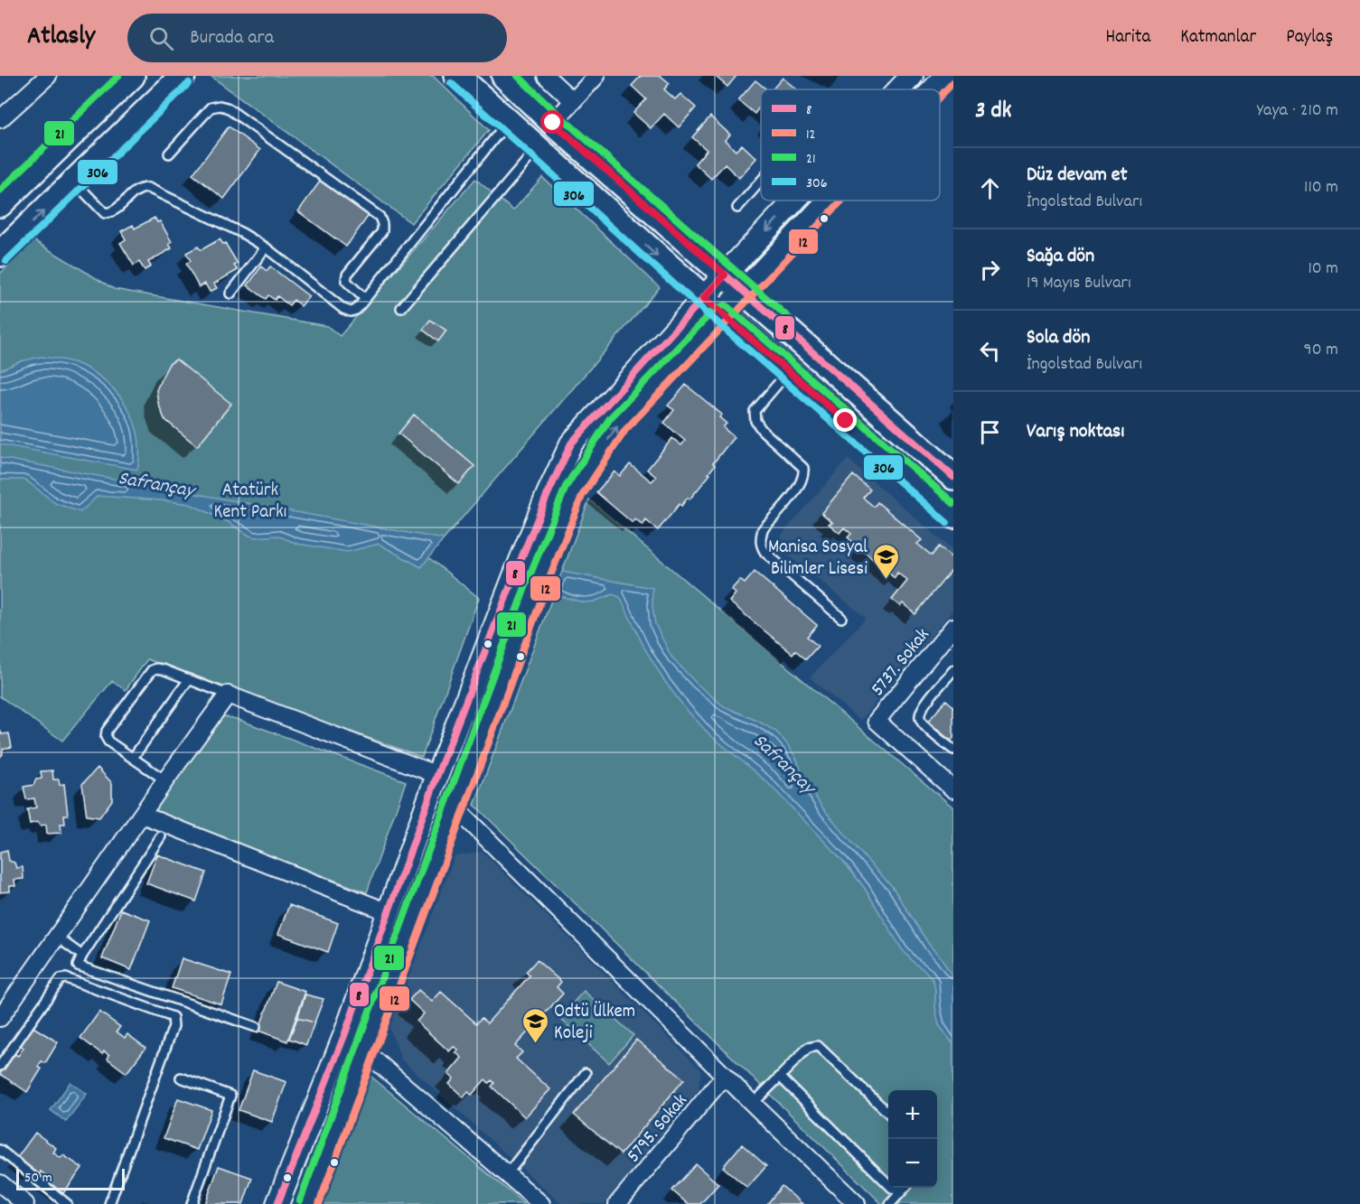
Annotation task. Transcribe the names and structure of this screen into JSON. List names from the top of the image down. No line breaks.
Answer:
{"streets":{"street":["5737. Sokak","5795. Sokak"]},"water":["Safrançay"],"parks":["Atatürk Kent Parkı"],"places":{"school or university":["Manisa Sosyal Bilimler Lisesi","Odtü Ülkem Koleji"]},"lines":["transit line 21","transit line 12","transit line 306","transit line 8"],"legend":["8","12","21","306"],"scale_bar":"50 m","page":{"header":"Atlasly","search":"Burada ara","nav":["Harita","Katmanlar","Paylaş"],"heading":["3 dk","Yaya · 210 m"],"list":[["Düz devam et","İngolstad Bulvarı","110 m"],["Sağa dön","19 Mayıs Bulvarı","10 m"],["Sola dön","İngolstad Bulvarı","90 m"],"Varış noktası"],"map_buttons":["+","−"],"scale":"50 m"}}
